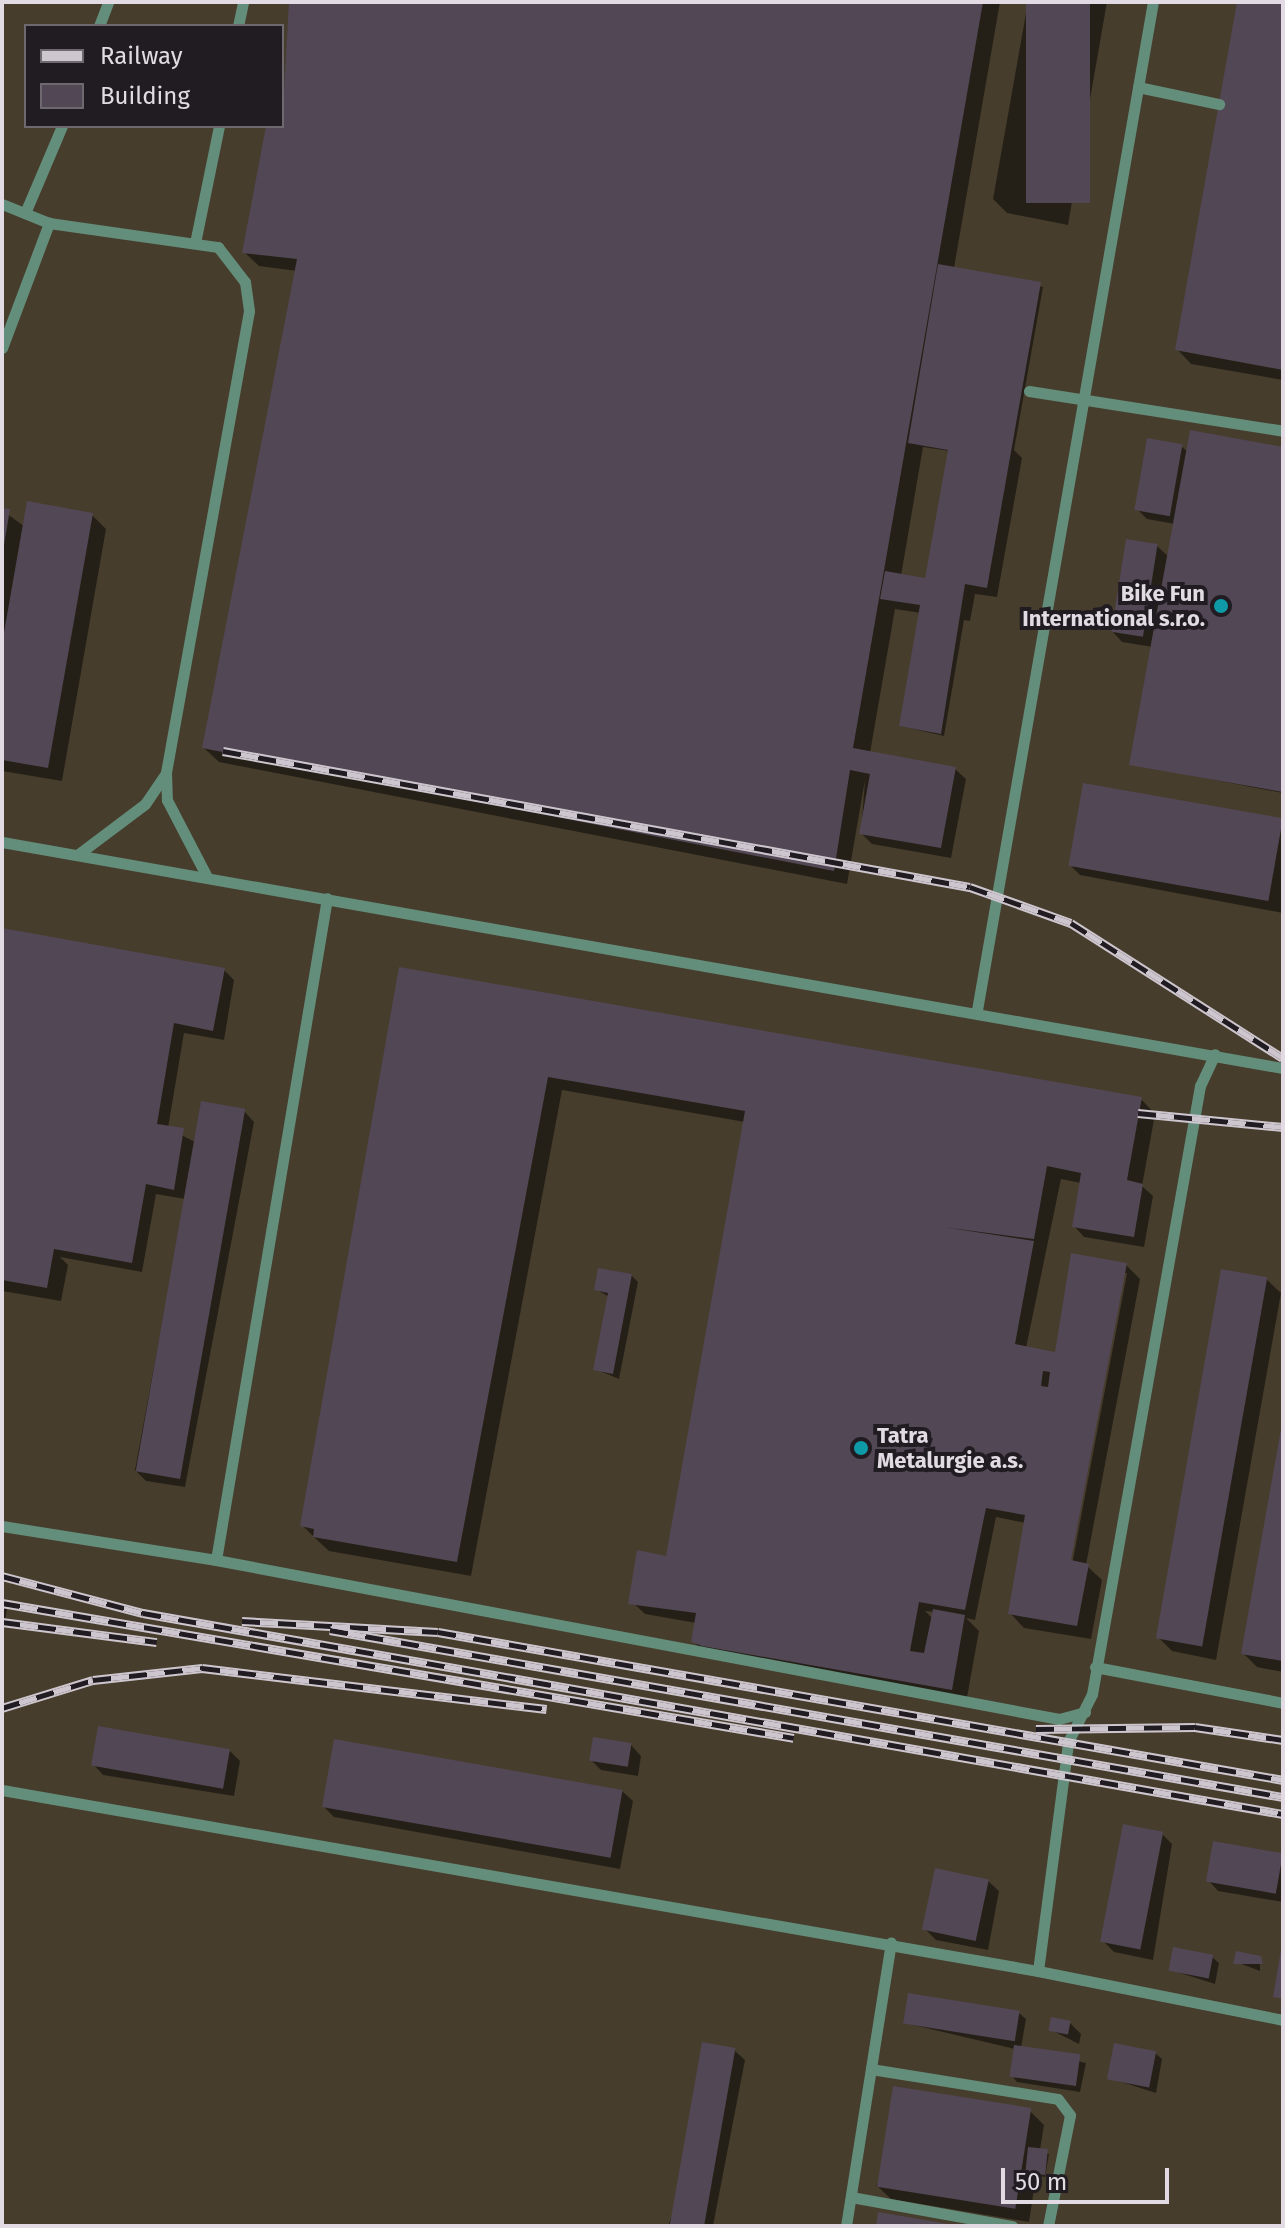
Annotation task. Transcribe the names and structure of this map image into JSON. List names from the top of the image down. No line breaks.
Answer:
{"places":["Bike Fun International s.r.o.","Tatra Metalurgie a.s."],"legend":["Railway","Building"],"scale_bar":"50 m"}
